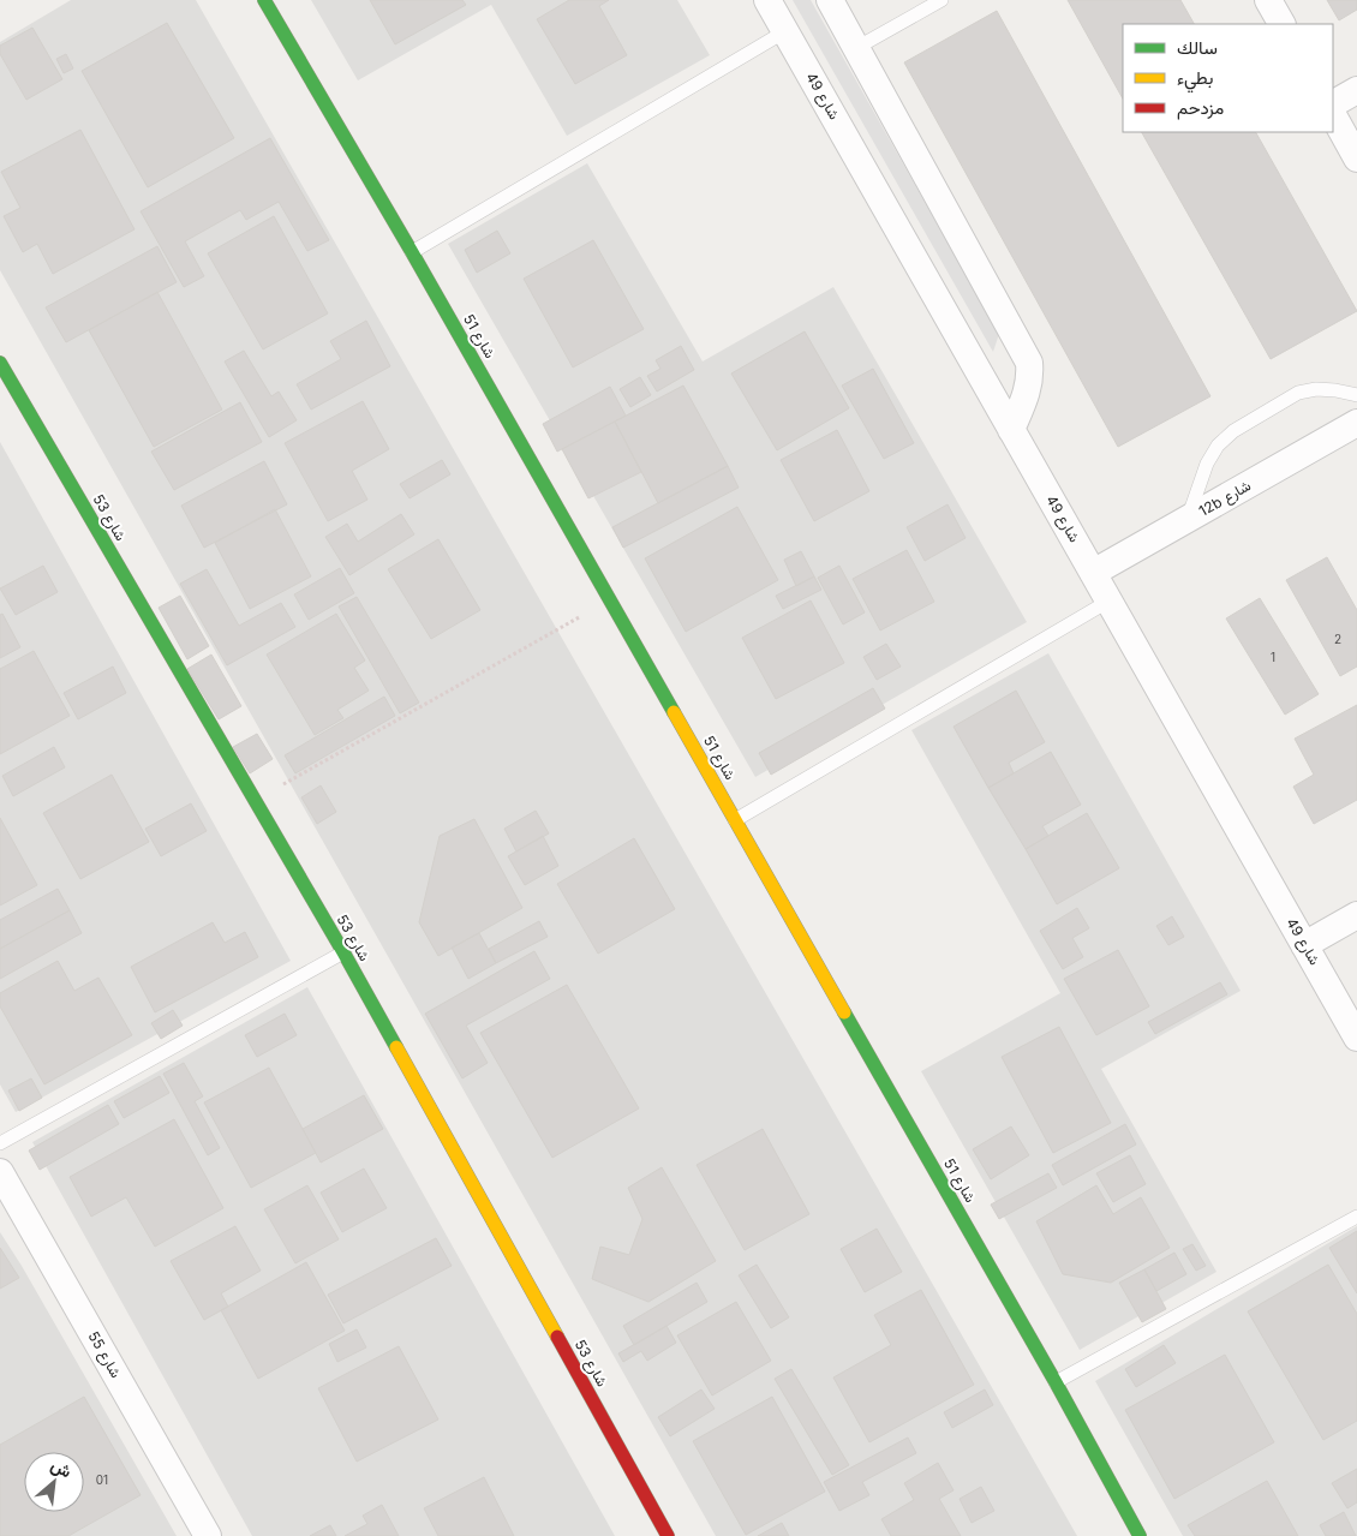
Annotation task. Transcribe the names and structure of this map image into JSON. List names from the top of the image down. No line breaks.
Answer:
{"streets":{"street":["شارع 49","شارع 51","12b شارع","شارع 53","شارع 55"]},"crossings":[["شارع 49","12b شارع"]],"house_numbers":["2","1","01"],"legend":["سالك","بطيء","مزدحم"],"north":"top right"}
